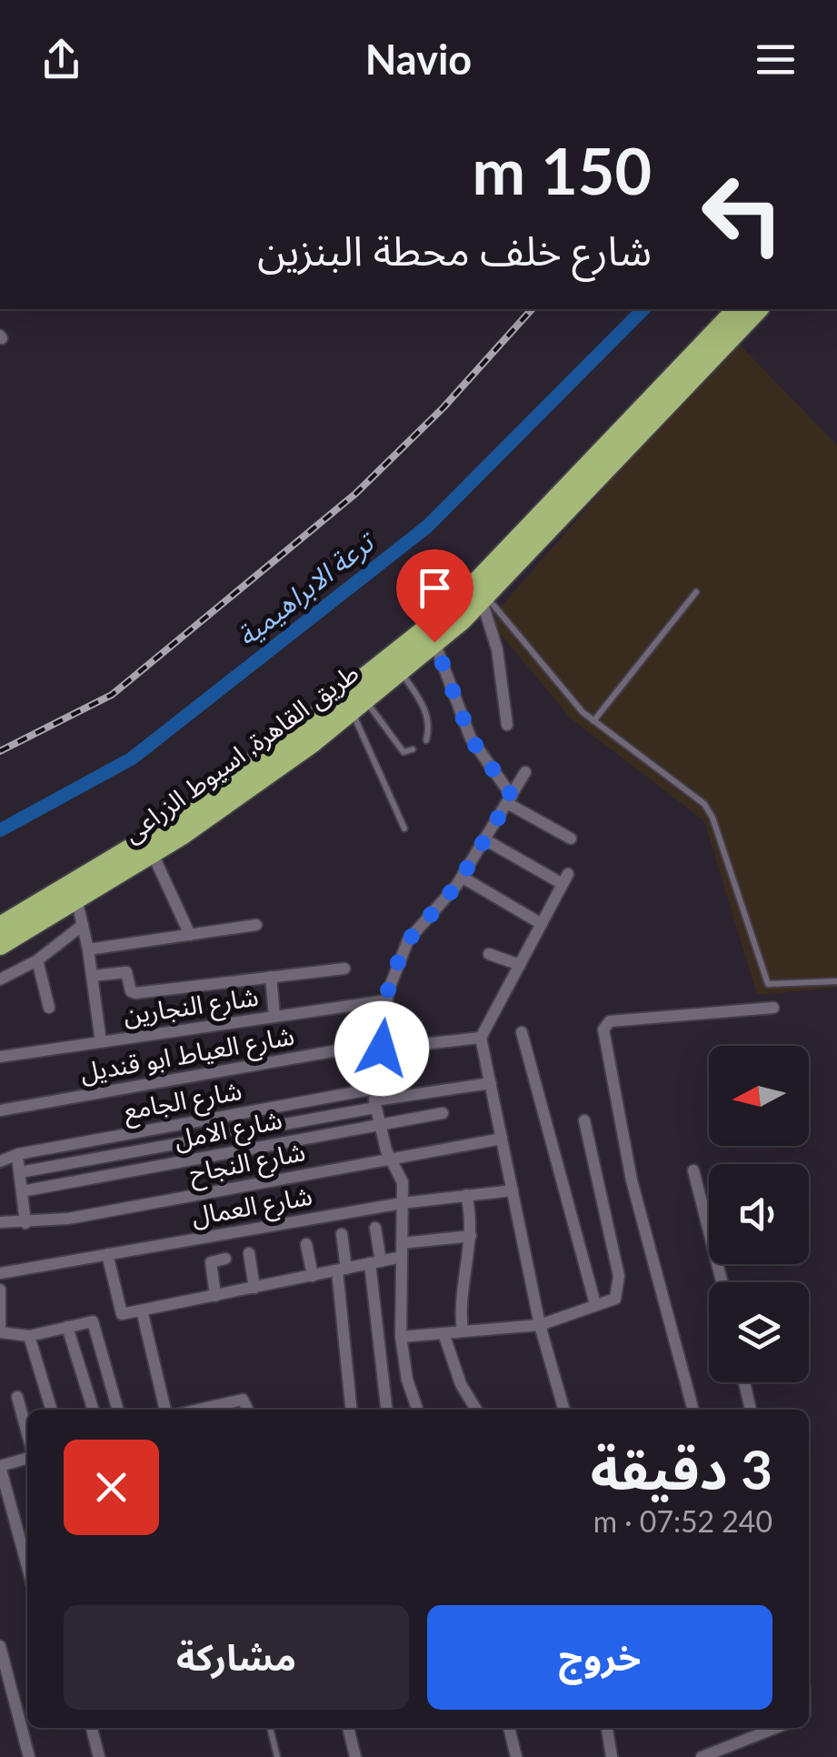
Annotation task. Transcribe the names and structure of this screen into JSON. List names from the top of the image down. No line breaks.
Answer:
{"streets":{"highway":["طريق القاهرة, اسيوط الزراعى"],"street":["شارع النجارين","شارع العياط ابو قنديل","شارع الجامع","شارع الامل","شارع النجاح","شارع العمال"]},"water":["ترعة الابراهيمية"],"north":"left","page":{"header":"Navio","turn":["150 m","شارع خلف محطة البنزين"],"heading":["3 دقيقة","240 m · 07:52"],"buttons":["خروج","مشاركة"]}}
